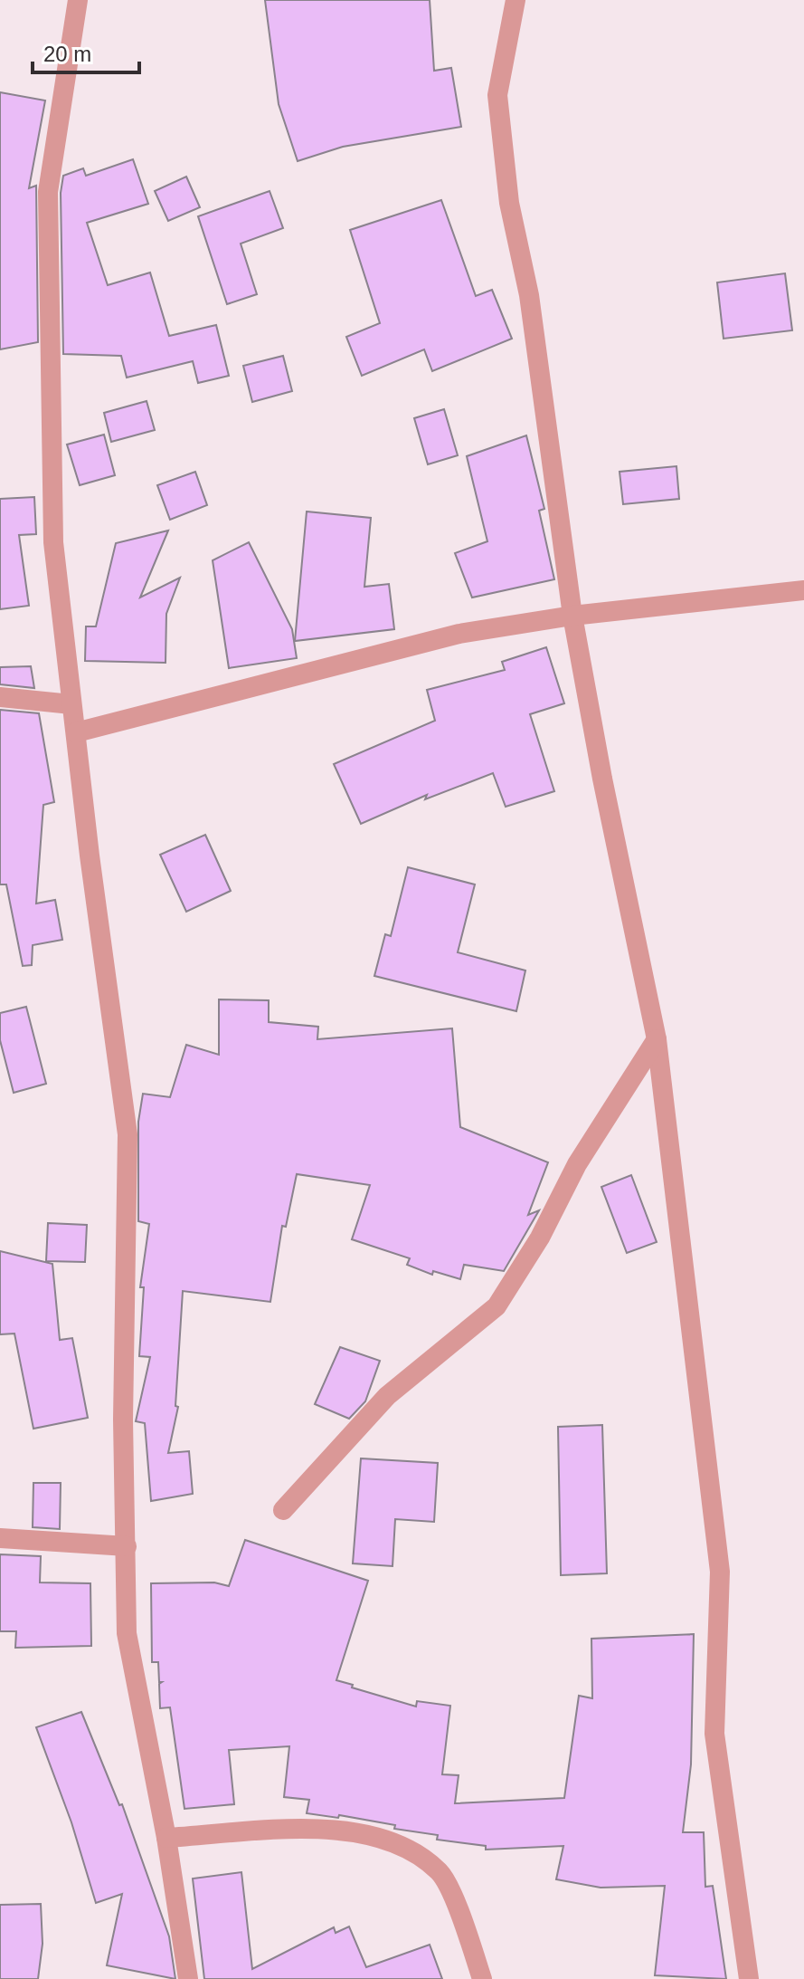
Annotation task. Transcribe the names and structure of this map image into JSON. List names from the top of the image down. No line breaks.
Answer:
{"scale_bar":"20 m"}
